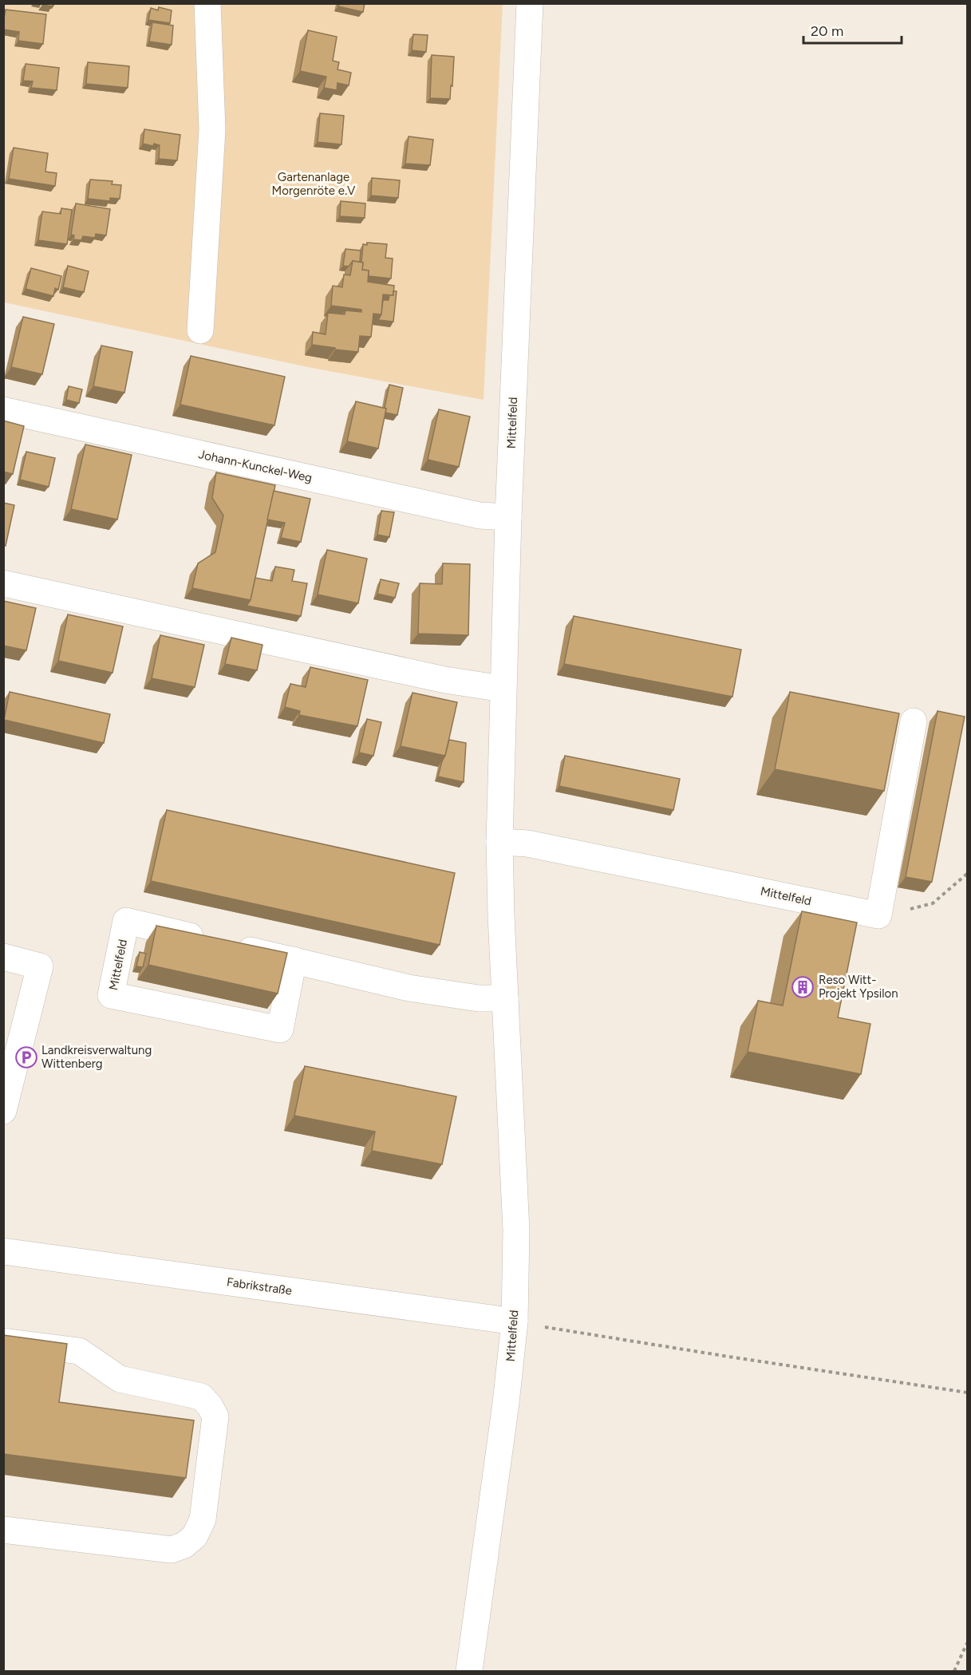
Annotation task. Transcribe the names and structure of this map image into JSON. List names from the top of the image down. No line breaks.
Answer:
{"streets":{"street":["Mittelfeld","Johann-Kunckel-Weg","Fabrikstraße"]},"crossings":[["Mittelfeld","Johann-Kunckel-Weg"],["Mittelfeld","Fabrikstraße"]],"parks":["Gartenanlage Morgenröte e.V"],"places":{"building":["Reso Witt- Projekt Ypsilon"],"parking":["Landkreisverwaltung Wittenberg"]},"scale_bar":"20 m"}
